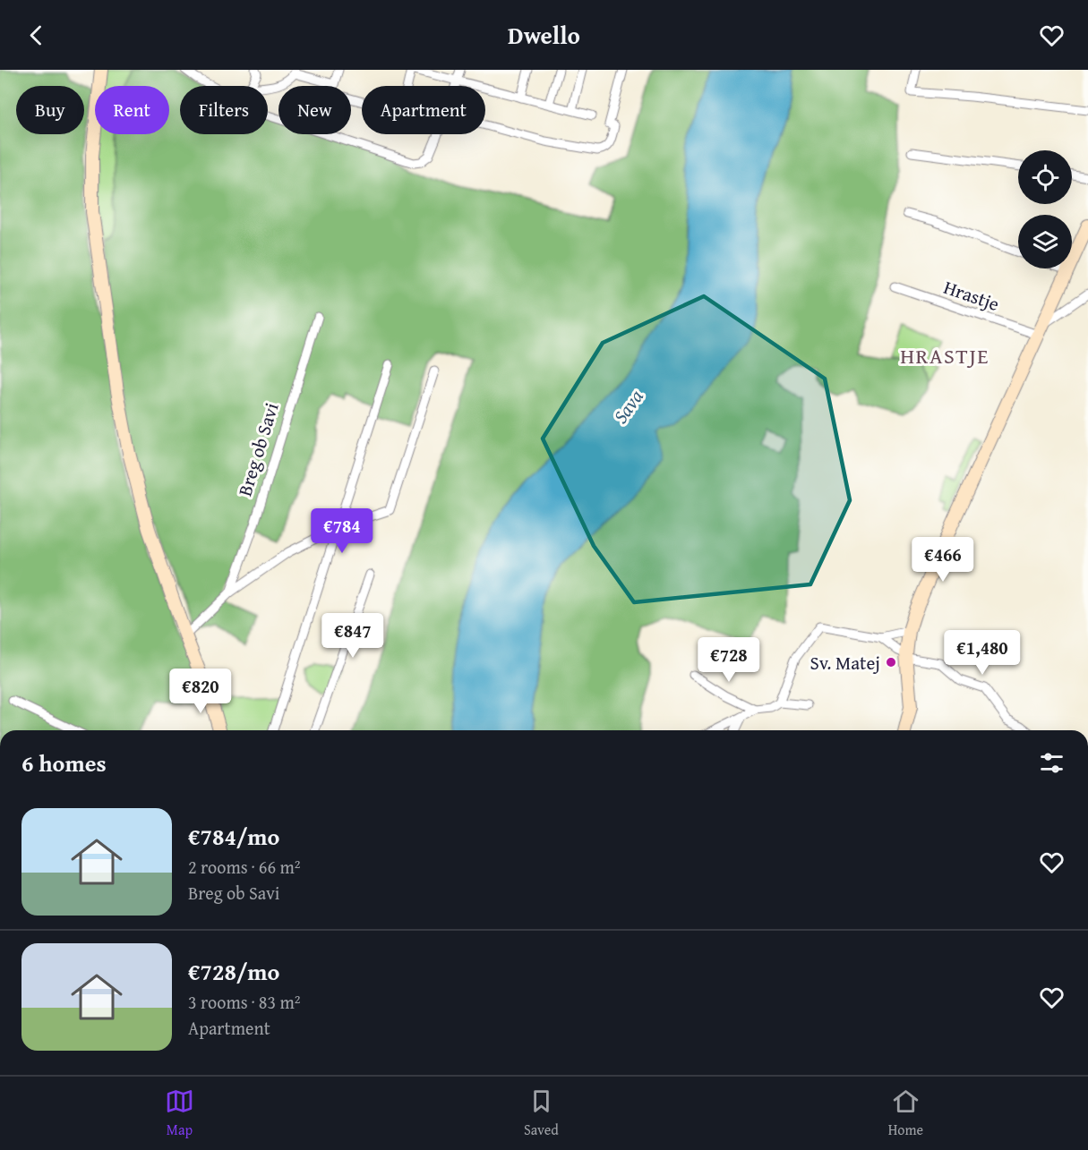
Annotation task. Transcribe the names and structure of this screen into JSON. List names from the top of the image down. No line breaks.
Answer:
{"streets":{"street":["Hrastje","Breg ob Savi"]},"districts":["HRASTJE"],"water":["Sava"],"places":["Sv. Matej"],"page":{"header":"Dwello","chip":["Buy","Rent","Filters","New","Apartment"],"price":["€784","€466","€847","€1,480","€728","€820"],"heading":"6 homes","list":[{"name":"€784/mo","note":"2 rooms · 66 m² · Breg ob Savi"},{"name":"€728/mo","note":"3 rooms · 83 m² · Apartment"}],"tabs":["Map","Saved","Home"]}}
